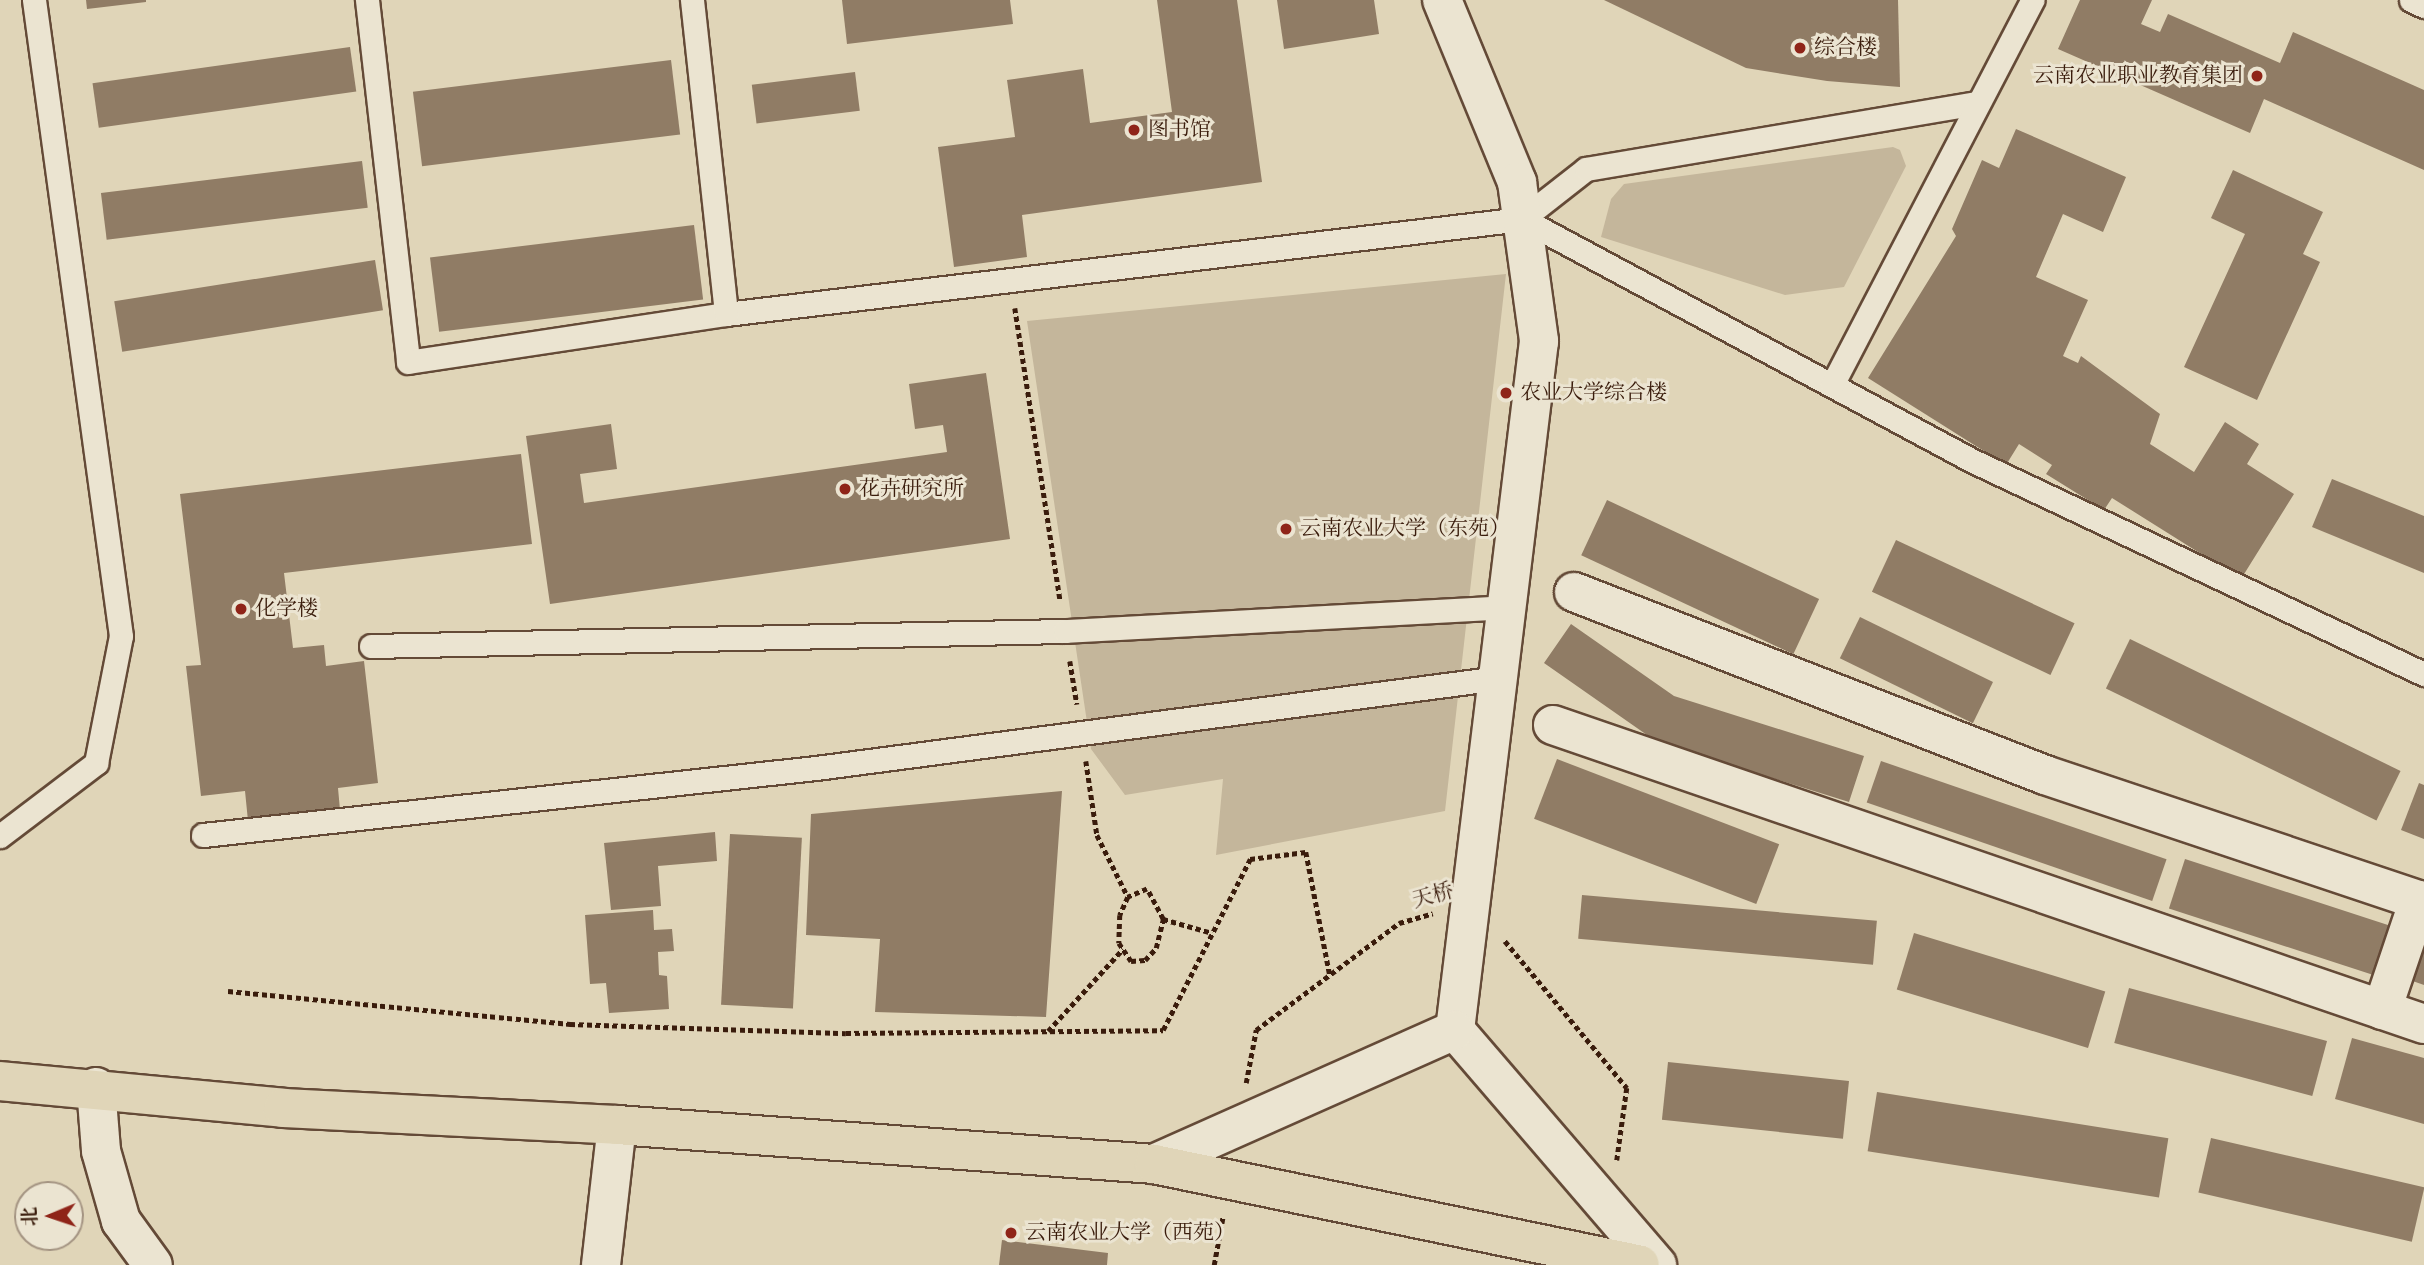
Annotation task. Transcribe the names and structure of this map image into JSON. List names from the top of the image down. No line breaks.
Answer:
{"streets":{"path":["天桥"]},"places":["综合楼","云南农业职业教育集团","图书馆","农业大学综合楼","花卉研究所","云南农业大学（东苑）","化学楼","云南农业大学（西苑）"],"north":"left"}
